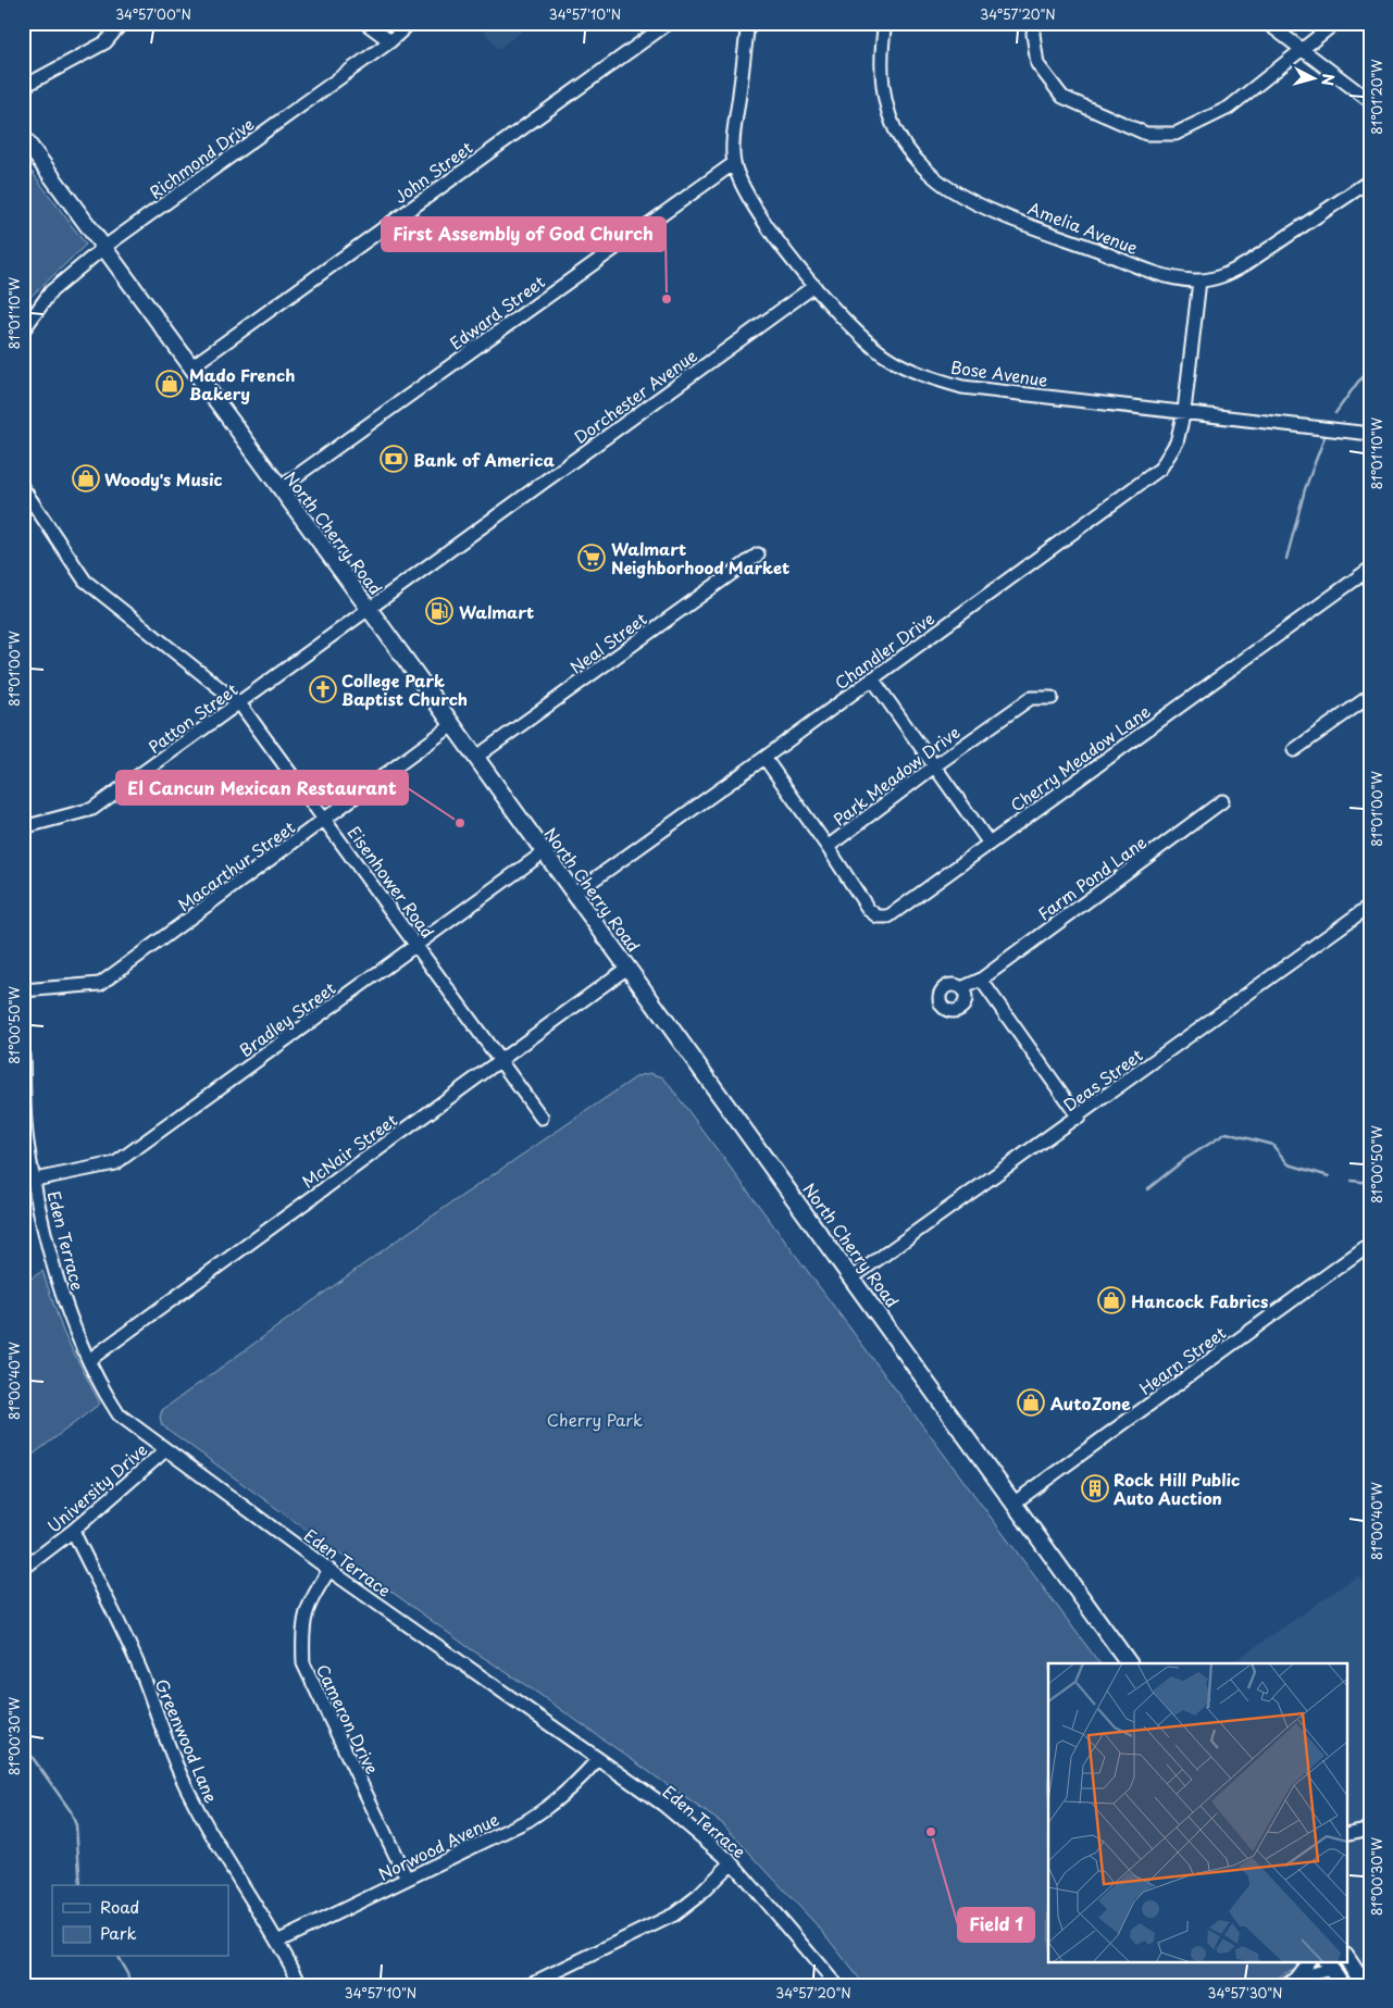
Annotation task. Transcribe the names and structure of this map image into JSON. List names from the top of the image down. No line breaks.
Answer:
{"streets":{"main road":["North Cherry Road"],"street":["Richmond Drive","John Street","Amelia Avenue","Edward Street","Bose Avenue","Dorchester Avenue","Neal Street","Chandler Drive","Patton Street","Cherry Meadow Lane","Park Meadow Drive","Macarthur Street","Farm Pond Lane","Eisenhower Road","Bradley Street","Deas Street","McNair Street","Eden Terrace","Hearn Street","University Drive","Cameron Drive","Greenwood Lane","Norwood Avenue"]},"crossings":[["Richmond Drive","North Cherry Road"],["John Street","North Cherry Road"],["Amelia Avenue","Chandler Drive"],["Edward Street","Bose Avenue"],["Edward Street","North Cherry Road"],["Bose Avenue","Dorchester Avenue"],["Bose Avenue","Chandler Drive"],["Dorchester Avenue","North Cherry Road"],["Dorchester Avenue","Patton Street"],["North Cherry Road","Neal Street"],["North Cherry Road","Chandler Drive"],["North Cherry Road","Patton Street"],["North Cherry Road","Macarthur Street"],["North Cherry Road","Bradley Street"],["North Cherry Road","Deas Street"],["North Cherry Road","McNair Street"],["North Cherry Road","Hearn Street"],["Chandler Drive","Park Meadow Drive"],["Patton Street","Eisenhower Road"],["Cherry Meadow Lane","Park Meadow Drive"],["Macarthur Street","Eisenhower Road"],["Eisenhower Road","Bradley Street"],["Eisenhower Road","McNair Street"],["Bradley Street","Eden Terrace"],["McNair Street","Eden Terrace"],["Eden Terrace","University Drive"],["Eden Terrace","Cameron Drive"],["Eden Terrace","Norwood Avenue"],["University Drive","Greenwood Lane"],["Cameron Drive","Norwood Avenue"],["Greenwood Lane","Norwood Avenue"]],"parks":["Cherry Park"],"places":{"other":["First Assembly of God Church","El Cancun Mexican Restaurant","Field 1"],"shop":["Mado French Bakery","Woody's Music","Hancock Fabrics","AutoZone"],"bank":["Bank of America"],"supermarket":["Walmart Neighborhood Market"],"fuel station":["Walmart"],"church":["College Park Baptist Church"],"building":["Rock Hill Public Auto Auction"]},"legend":["Road","Park"],"north":"right","coordinates":["34°57'00\"N","34°57'10\"N","34°57'20\"N","81°01'20\"W","81°01'10\"W","81°01'00\"W","81°00'50\"W","81°00'40\"W","81°00'30\"W","34°57'30\"N"]}
